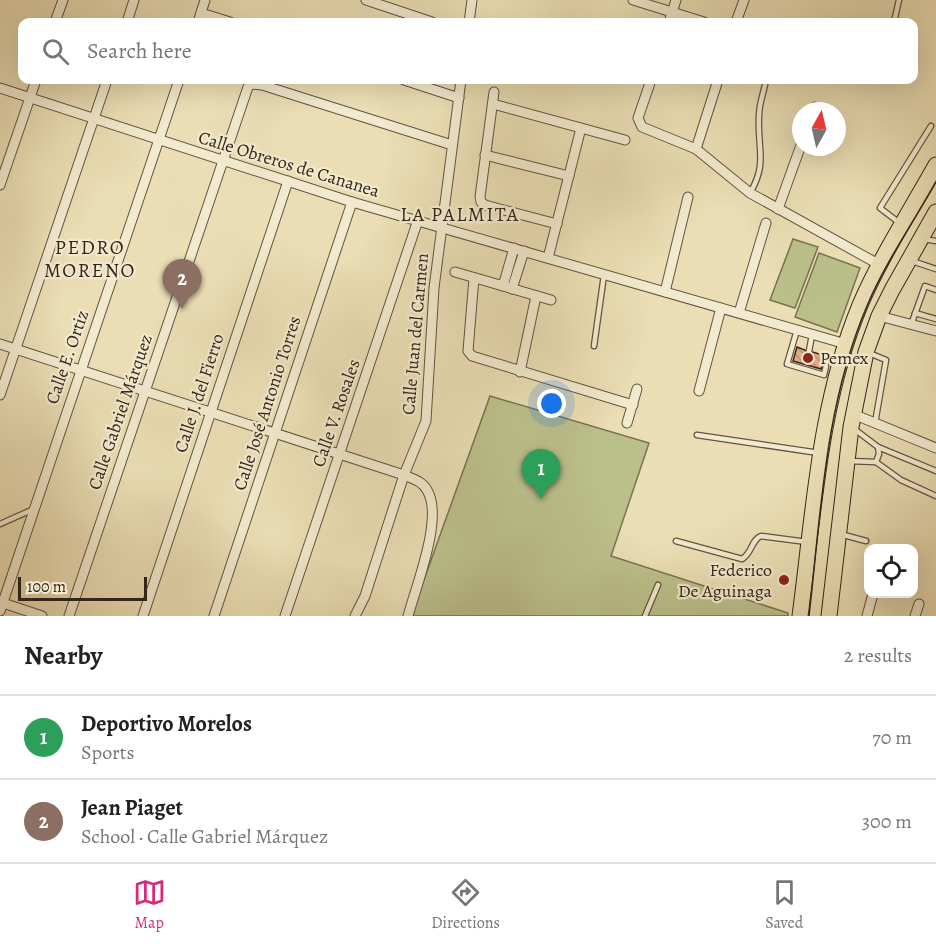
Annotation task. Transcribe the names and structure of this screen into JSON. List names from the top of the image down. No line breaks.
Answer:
{"streets":{"street":["Calle Obreros de Cananea","Calle Juan del Carmen","Calle E. Ortiz","Calle J. del Fierro","Calle José Antonio Torres","Calle Gabriel Márquez","Calle V. Rosales"]},"crossings":[["Calle Obreros de Cananea","Calle Juan del Carmen"],["Calle Obreros de Cananea","Calle E. Ortiz"],["Calle Obreros de Cananea","Calle J. del Fierro"],["Calle Obreros de Cananea","Calle José Antonio Torres"],["Calle Obreros de Cananea","Calle Gabriel Márquez"],["Calle Obreros de Cananea","Calle V. Rosales"],["Calle Juan del Carmen","Calle Gabriel Márquez"]],"districts":["LA PALMITA","PEDRO MORENO"],"places":["Pemex","Federico De Aguinaga"],"scale_bar":"100 m","north":"top","page":{"search":"Search here","pins":["2","1"],"scale":"100 m","heading":["Nearby","2 results"],"list":[{"mark":"1","name":"Deportivo Morelos","note":"Sports","value":"70 m"},{"mark":"2","name":"Jean Piaget","note":"School · Calle Gabriel Márquez","value":"300 m"}],"nav":["Map","Directions","Saved"]}}
